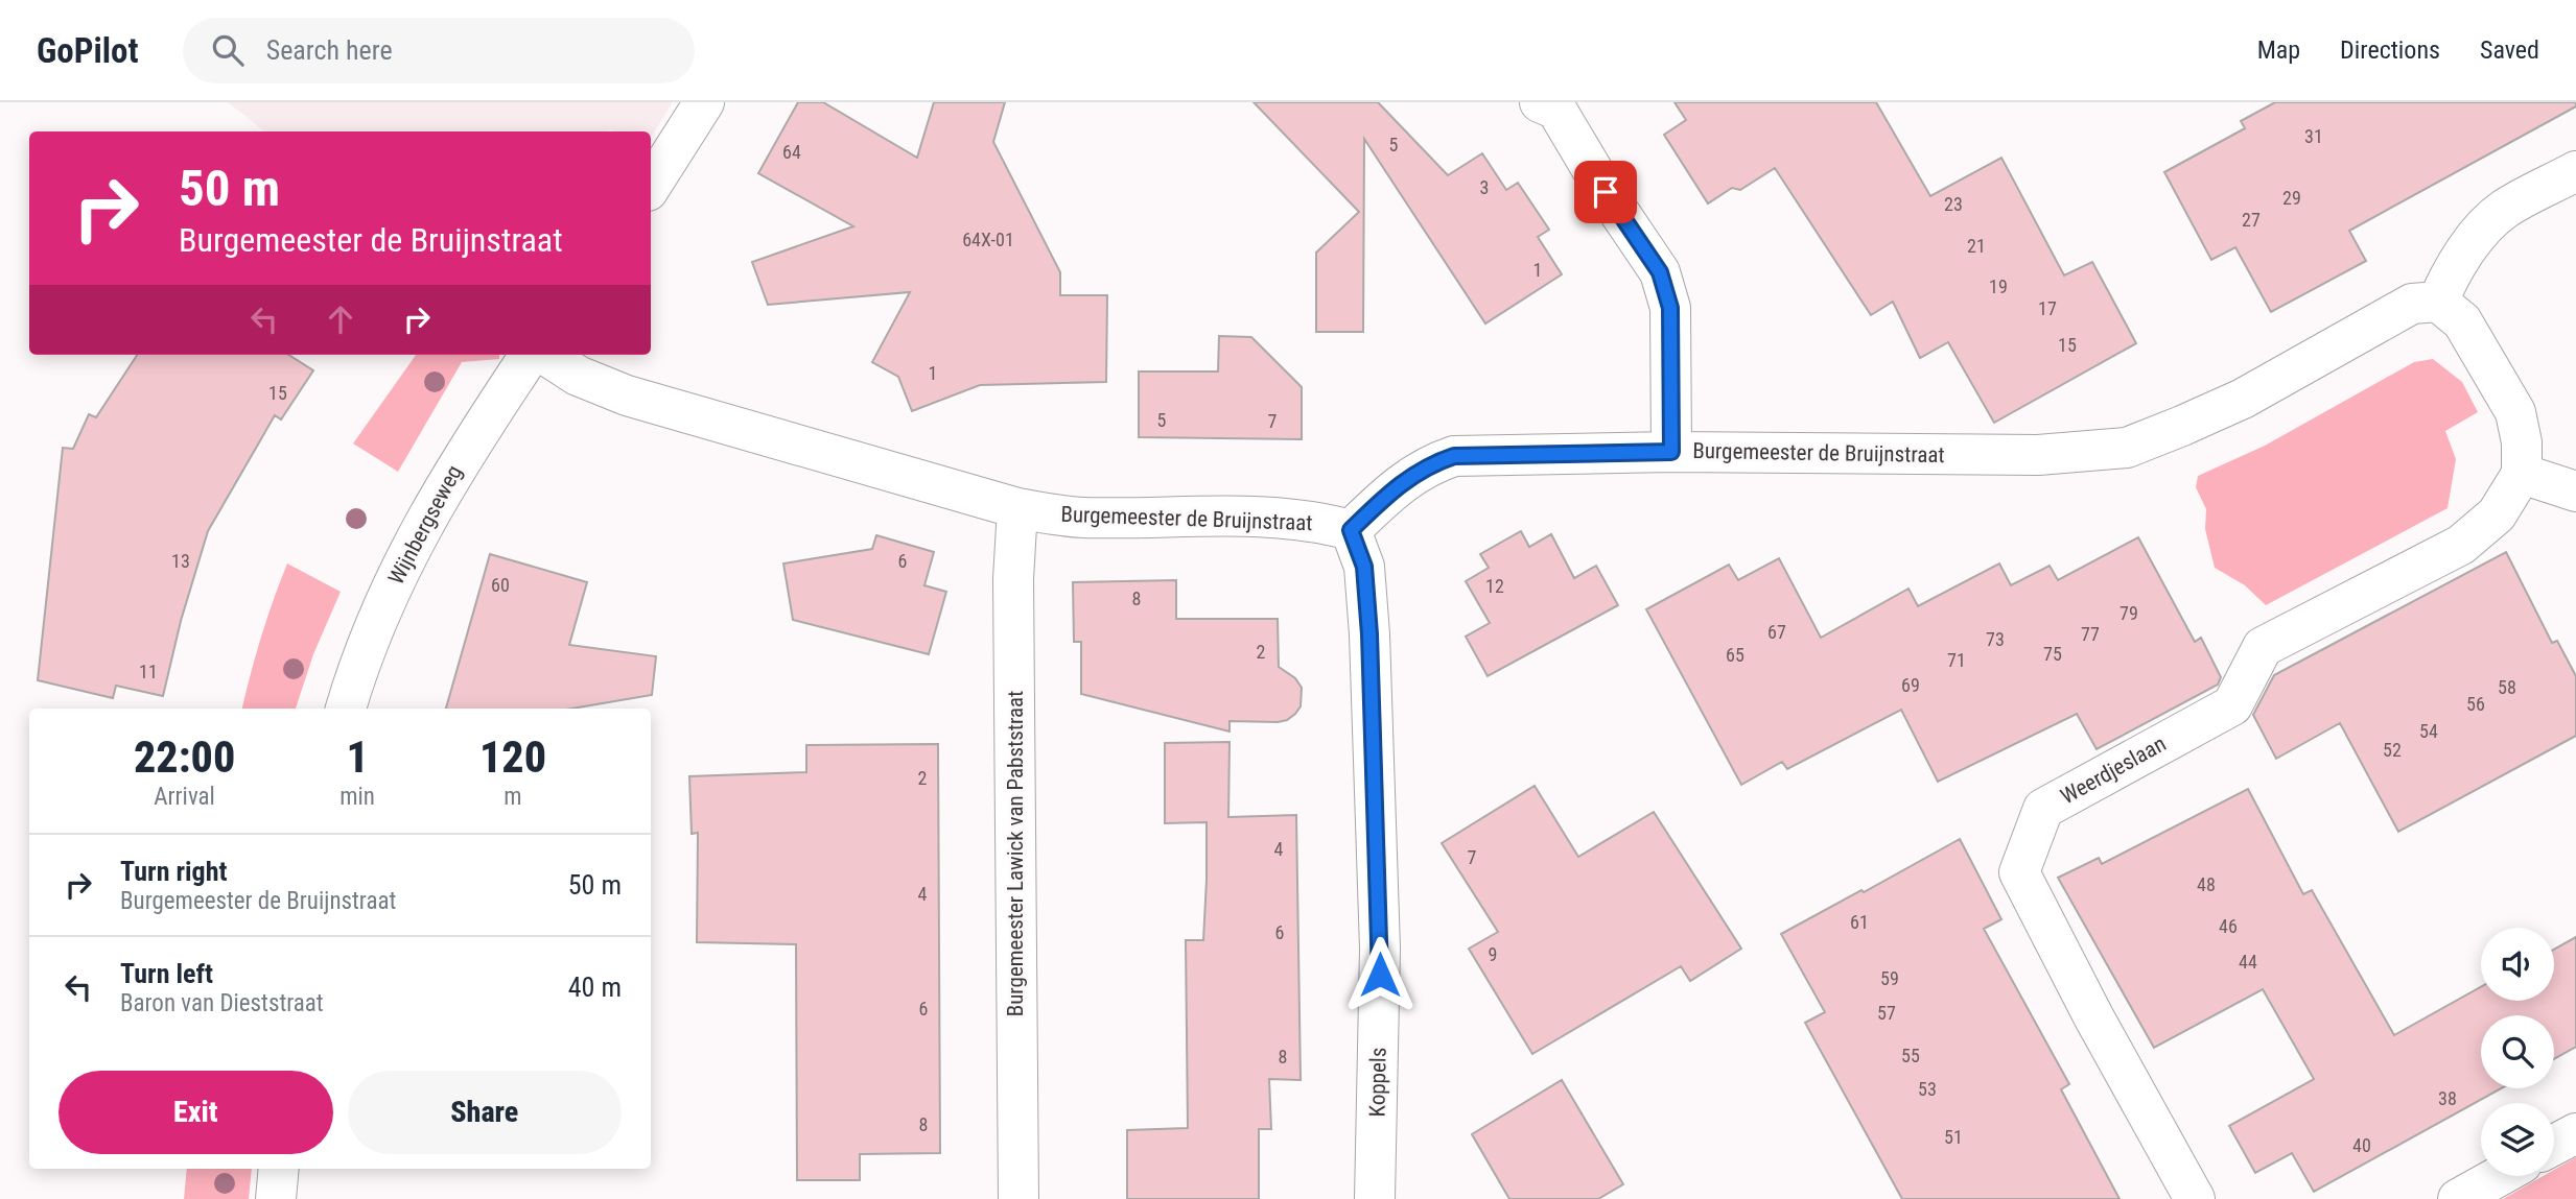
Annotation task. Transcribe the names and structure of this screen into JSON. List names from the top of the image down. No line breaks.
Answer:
{"streets":{"street":["Burgemeester de Bruijnstraat","Wijnbergseweg","Weerdjeslaan","Burgemeester Lawick van Pabststraat","Koppels"]},"crossings":[["Burgemeester de Bruijnstraat","Burgemeester Lawick van Pabststraat"],["Burgemeester de Bruijnstraat","Koppels"]],"house_numbers":["31","5","64","3","29","23","27","64X-01","21","1","19","17","15","1","15","5","7","13","6","60","12","8","79","67","77","73","2","75","65","71","11","69","58","56","54","52","2","4","7","48","4","61","46","6","9","44","59","6","57","55","8","53","38","8","51","40"],"page":{"header":"GoPilot","search":"Search here","nav":["Map","Directions","Saved"],"turn":["50 m","Burgemeester de Bruijnstraat"],"eta":["22:00","Arrival","1","min","120","m"],"list":[{"name":"Turn right","note":"Burgemeester de Bruijnstraat","value":"50 m"},{"name":"Turn left","note":"Baron van Dieststraat","value":"40 m"}],"buttons":["Exit","Share"]}}
